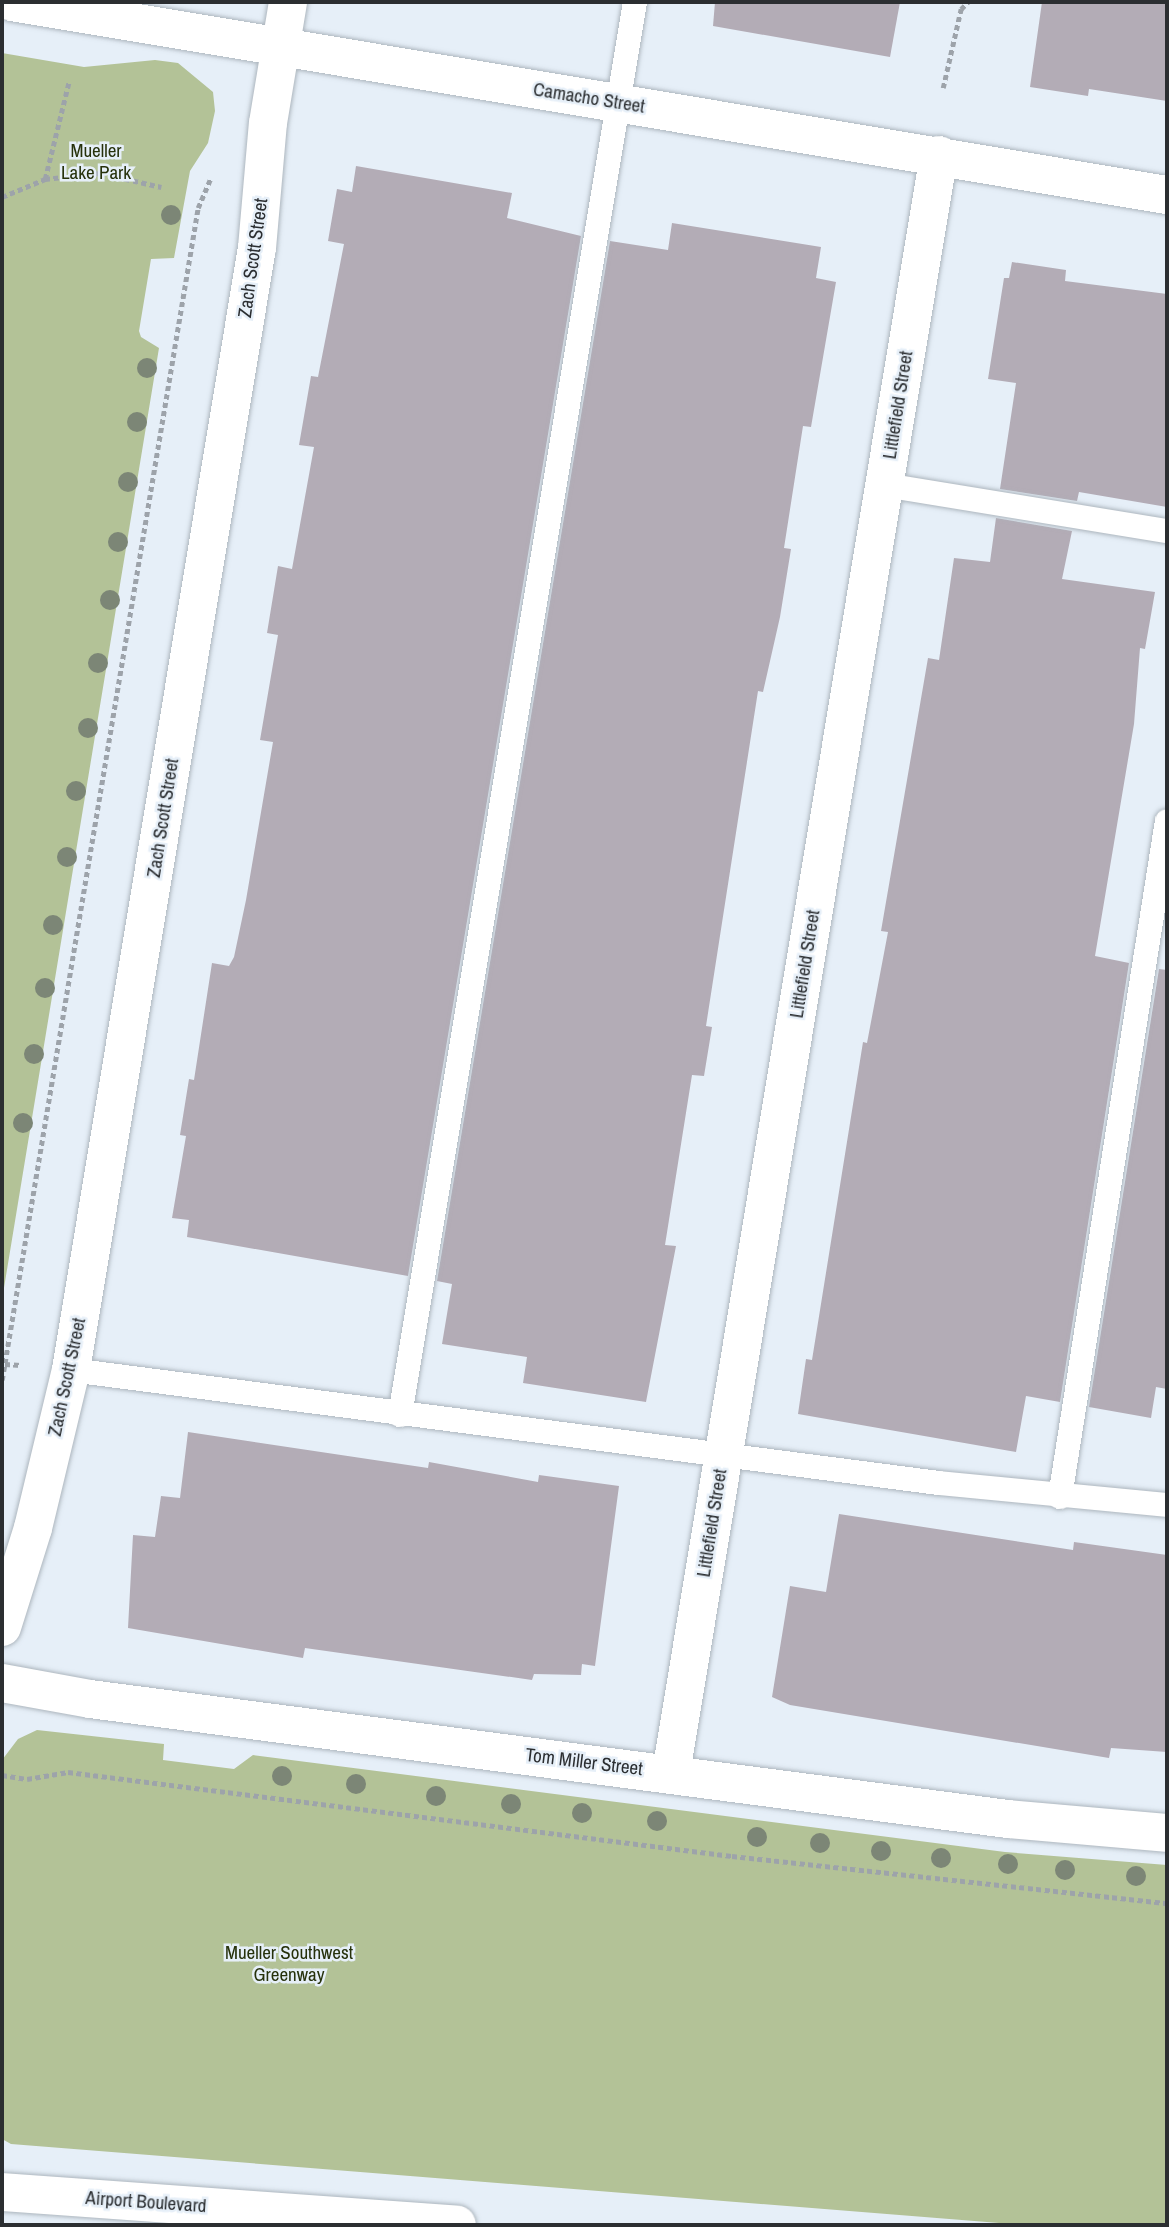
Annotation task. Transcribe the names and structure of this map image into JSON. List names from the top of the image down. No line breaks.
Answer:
{"streets":{"street":["Camacho Street","Zach Scott Street","Littlefield Street","Tom Miller Street","Airport Boulevard"]},"crossings":[["Camacho Street","Zach Scott Street"],["Camacho Street","Littlefield Street"],["Littlefield Street","Tom Miller Street"]],"parks":["Mueller Lake Park","Mueller Southwest Greenway"]}
